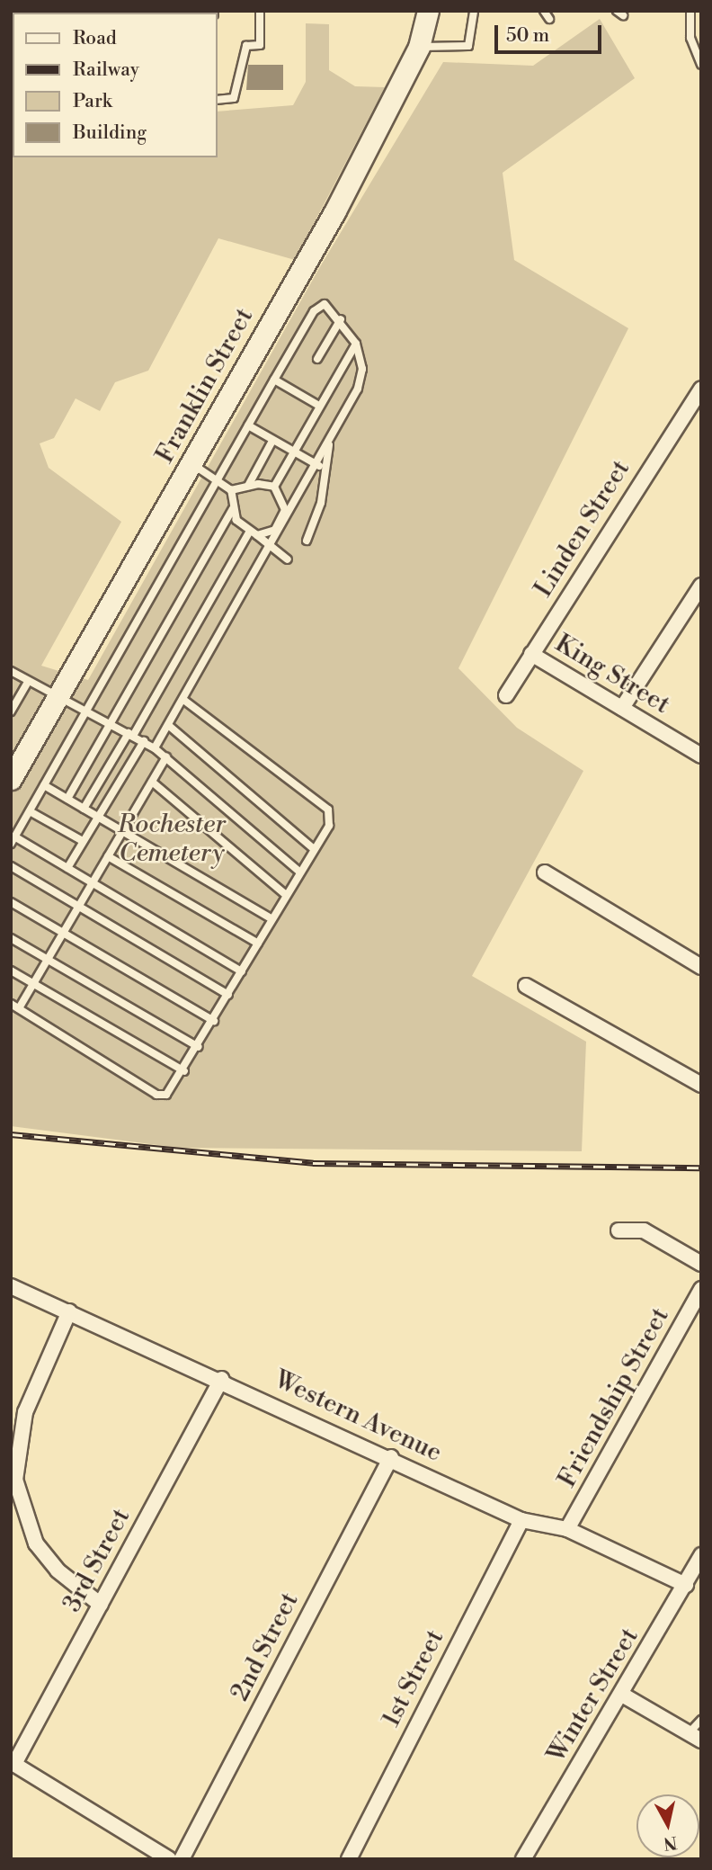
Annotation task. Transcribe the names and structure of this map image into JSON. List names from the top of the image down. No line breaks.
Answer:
{"streets":{"street":["Franklin Street","Linden Street","King Street","Friendship Street","Western Avenue","3rd Street","2nd Street","1st Street","Winter Street"]},"crossings":[["Linden Street","King Street"],["Friendship Street","Western Avenue"],["Western Avenue","3rd Street"],["Western Avenue","2nd Street"],["Western Avenue","1st Street"],["Western Avenue","Winter Street"]],"parks":["Rochester Cemetery"],"legend":["Road","Railway","Park","Building"],"scale_bar":"50 m","north":"bottom"}
